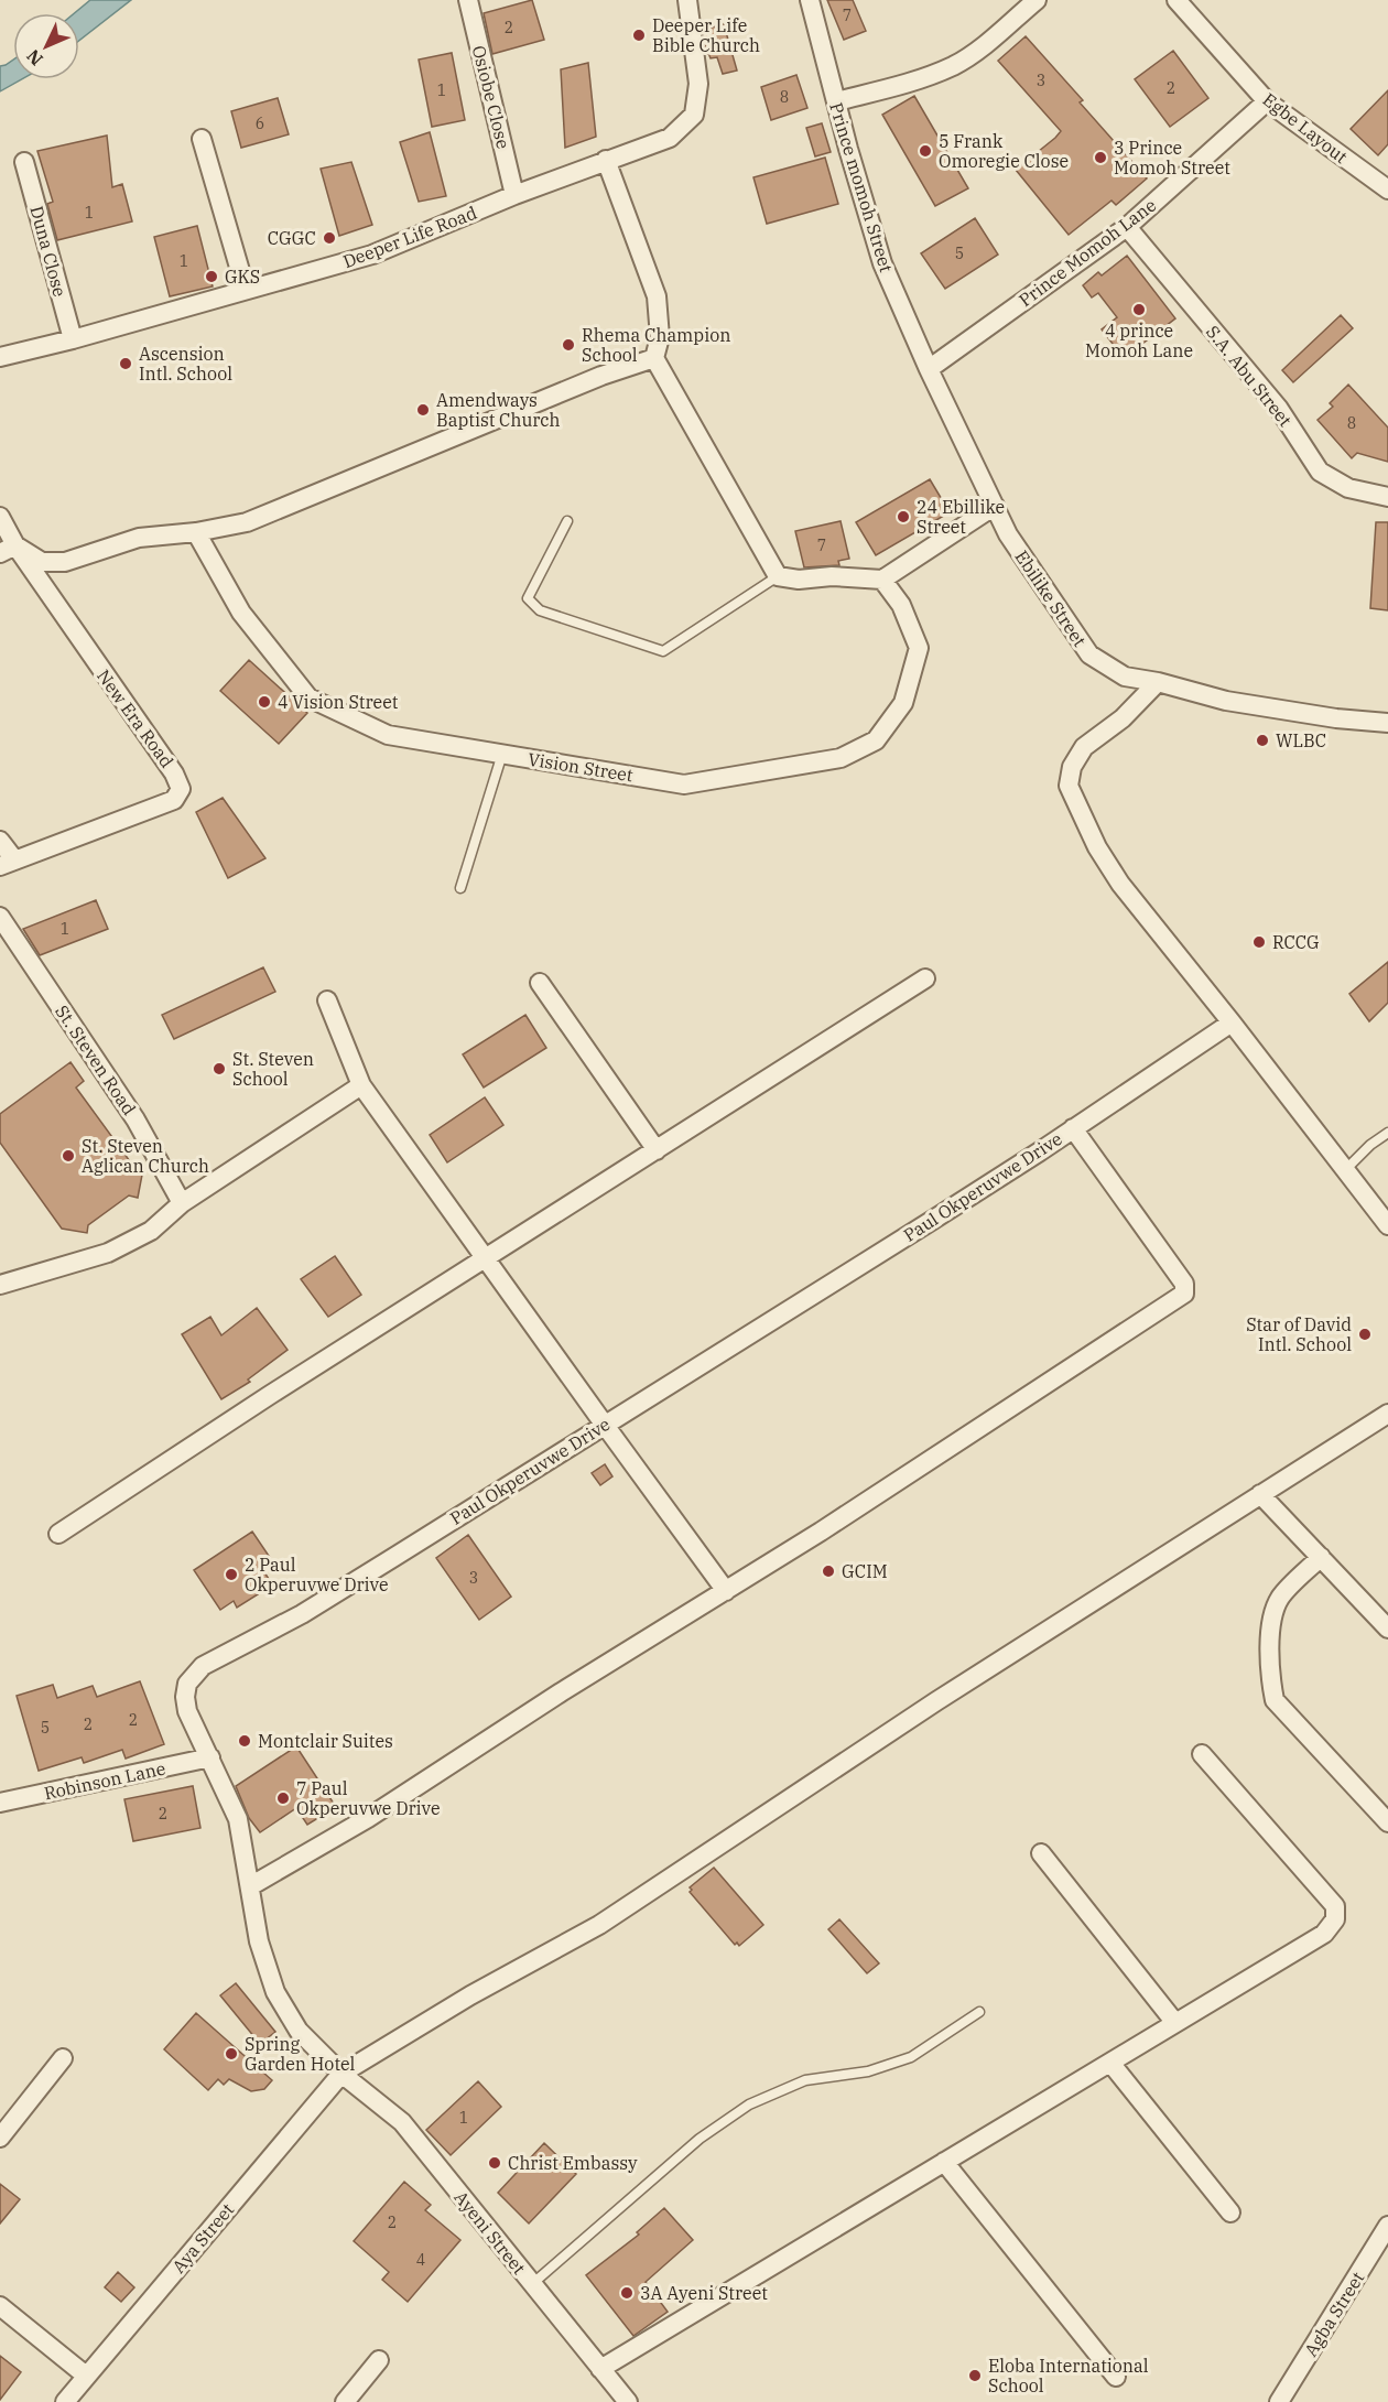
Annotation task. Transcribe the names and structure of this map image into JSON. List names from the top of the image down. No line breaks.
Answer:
{"streets":{"street":["Osiobe Close","Egbe Layout","Prince momoh Street","Deeper Life Road","Duna Close","Prince Momoh Lane","S.A. Abu Street","Ebilike Street","New Era Road","Vision Street","St. Steven Road","Paul Okperuvwe Drive","Robinson Lane","Ayeni Street","Aya Street","Agba Street"]},"crossings":[["Osiobe Close","Deeper Life Road"],["Egbe Layout","Prince Momoh Lane"],["Prince momoh Street","Prince Momoh Lane"],["Prince momoh Street","Ebilike Street"],["Deeper Life Road","Duna Close"],["Prince Momoh Lane","S.A. Abu Street"],["Prince Momoh Lane","Ebilike Street"],["Paul Okperuvwe Drive","Robinson Lane"],["Paul Okperuvwe Drive","Ayeni Street"],["Paul Okperuvwe Drive","Aya Street"],["Ayeni Street","Aya Street"]],"places":["Deeper Life Bible Church","5 Frank Omoregie Close","3 Prince Momoh Street","CGGC","GKS","4 prince Momoh Lane","Rhema Champion School","Ascension Intl. School","Amendways Baptist Church","24 Ebillike Street","4 Vision Street","WLBC","RCCG","St. Steven School","St. Steven Aglican Church","Star of David Intl. School","GCIM","2 Paul Okperuvwe Drive","Montclair Suites","7 Paul Okperuvwe Drive","Spring Garden Hotel","Christ Embassy","3A Ayeni Street","Eloba International School"],"house_numbers":["7","2","3","2","1","8","6","1","5","1","8","7","1","3","2","2","5","2","1","2","4"],"north":"bottom left"}
